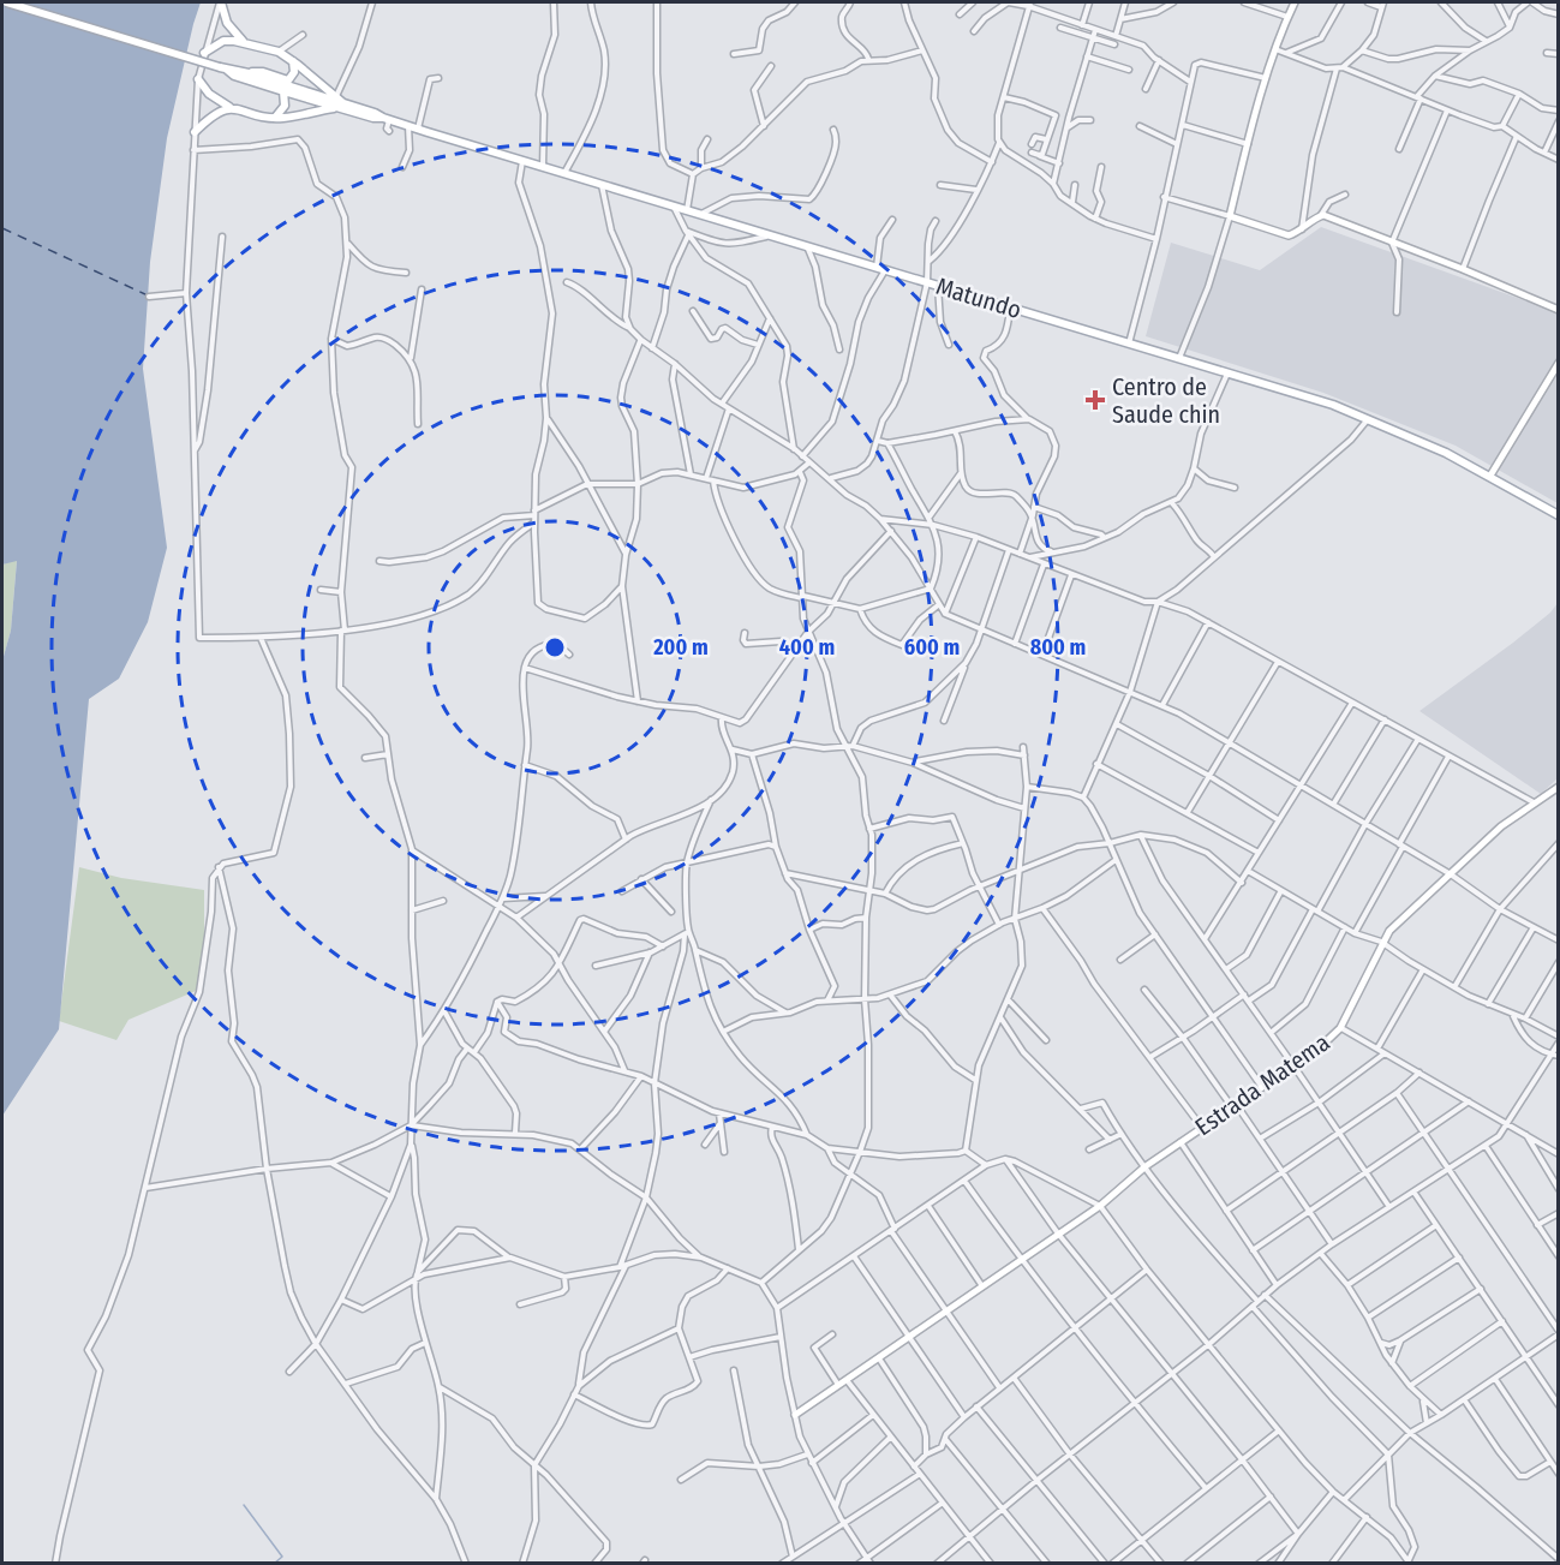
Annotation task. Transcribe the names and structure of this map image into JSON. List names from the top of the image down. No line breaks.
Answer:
{"streets":{"main road":["Matundo"],"street":["Estrada Matema"]},"places":{"health":["Centro de Saude chin"]},"rings":["200 m","400 m","600 m","800 m"]}
